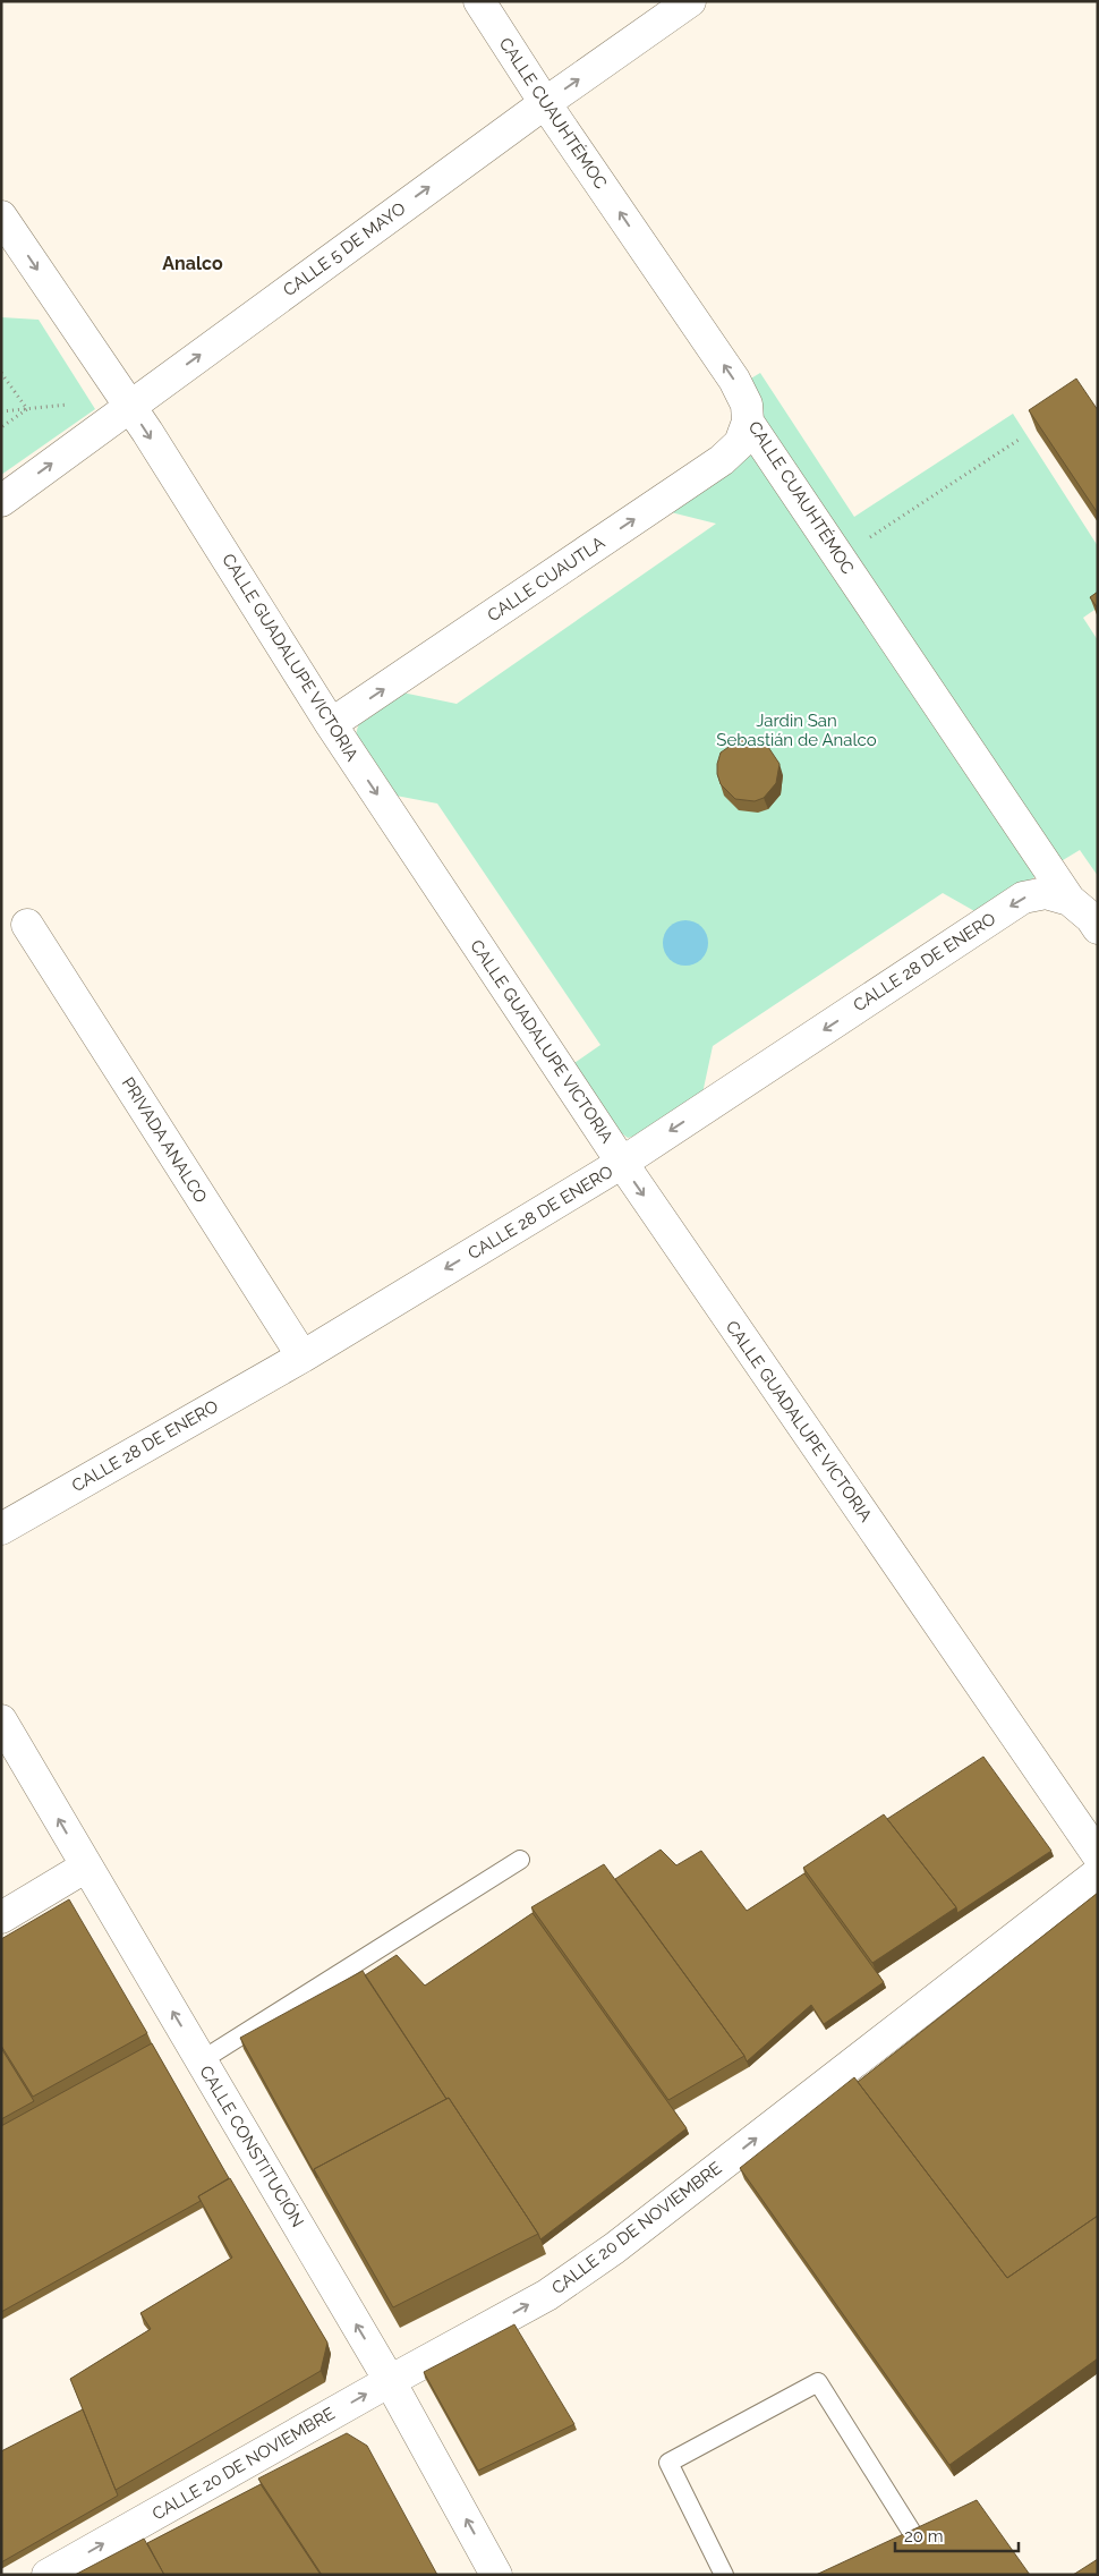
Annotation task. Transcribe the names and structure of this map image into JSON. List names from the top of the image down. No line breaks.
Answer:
{"streets":{"street":["CALLE CUAUHTÉMOC","CALLE 5 DE MAYO","CALLE CUAUTLA","CALLE GUADALUPE VICTORIA","CALLE 28 DE ENERO","PRIVADA ANALCO","CALLE CONSTITUCIÓN","CALLE 20 DE NOVIEMBRE"]},"crossings":[["CALLE CUAUHTÉMOC","CALLE 5 DE MAYO"],["CALLE CUAUHTÉMOC","CALLE CUAUTLA"],["CALLE CUAUHTÉMOC","CALLE 28 DE ENERO"],["CALLE 5 DE MAYO","CALLE GUADALUPE VICTORIA"],["CALLE CUAUTLA","CALLE GUADALUPE VICTORIA"],["CALLE GUADALUPE VICTORIA","CALLE 28 DE ENERO"],["CALLE 28 DE ENERO","PRIVADA ANALCO"],["CALLE CONSTITUCIÓN","CALLE 20 DE NOVIEMBRE"]],"one_way":["CALLE 5 DE MAYO","CALLE CUAUTLA","CALLE GUADALUPE VICTORIA","CALLE 28 DE ENERO","CALLE CONSTITUCIÓN","CALLE 20 DE NOVIEMBRE"],"districts":["Analco"],"parks":["Jardin San Sebastián de Analco"],"scale_bar":"20 m"}
